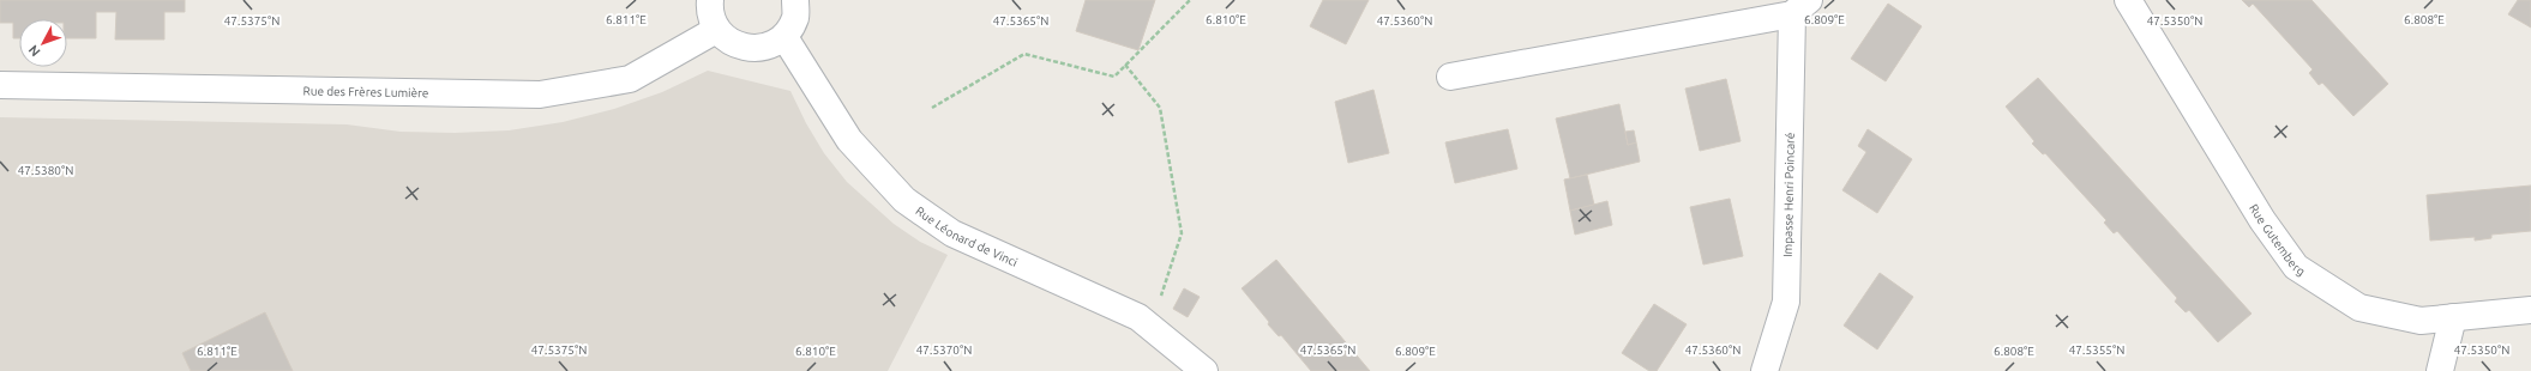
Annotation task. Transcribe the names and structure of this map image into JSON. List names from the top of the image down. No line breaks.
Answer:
{"streets":{"street":["Rue des Frères Lumière","Impasse Henri Poincaré","Rue Léonard de Vinci","Rue Gutemberg"]},"north":"bottom left","coordinates":["6.811°E","6.810°E","6.809°E","6.808°E","47.5365°N","47.5360°N","47.5375°N","47.5350°N","47.5380°N","47.5370°N","47.5355°N"]}
